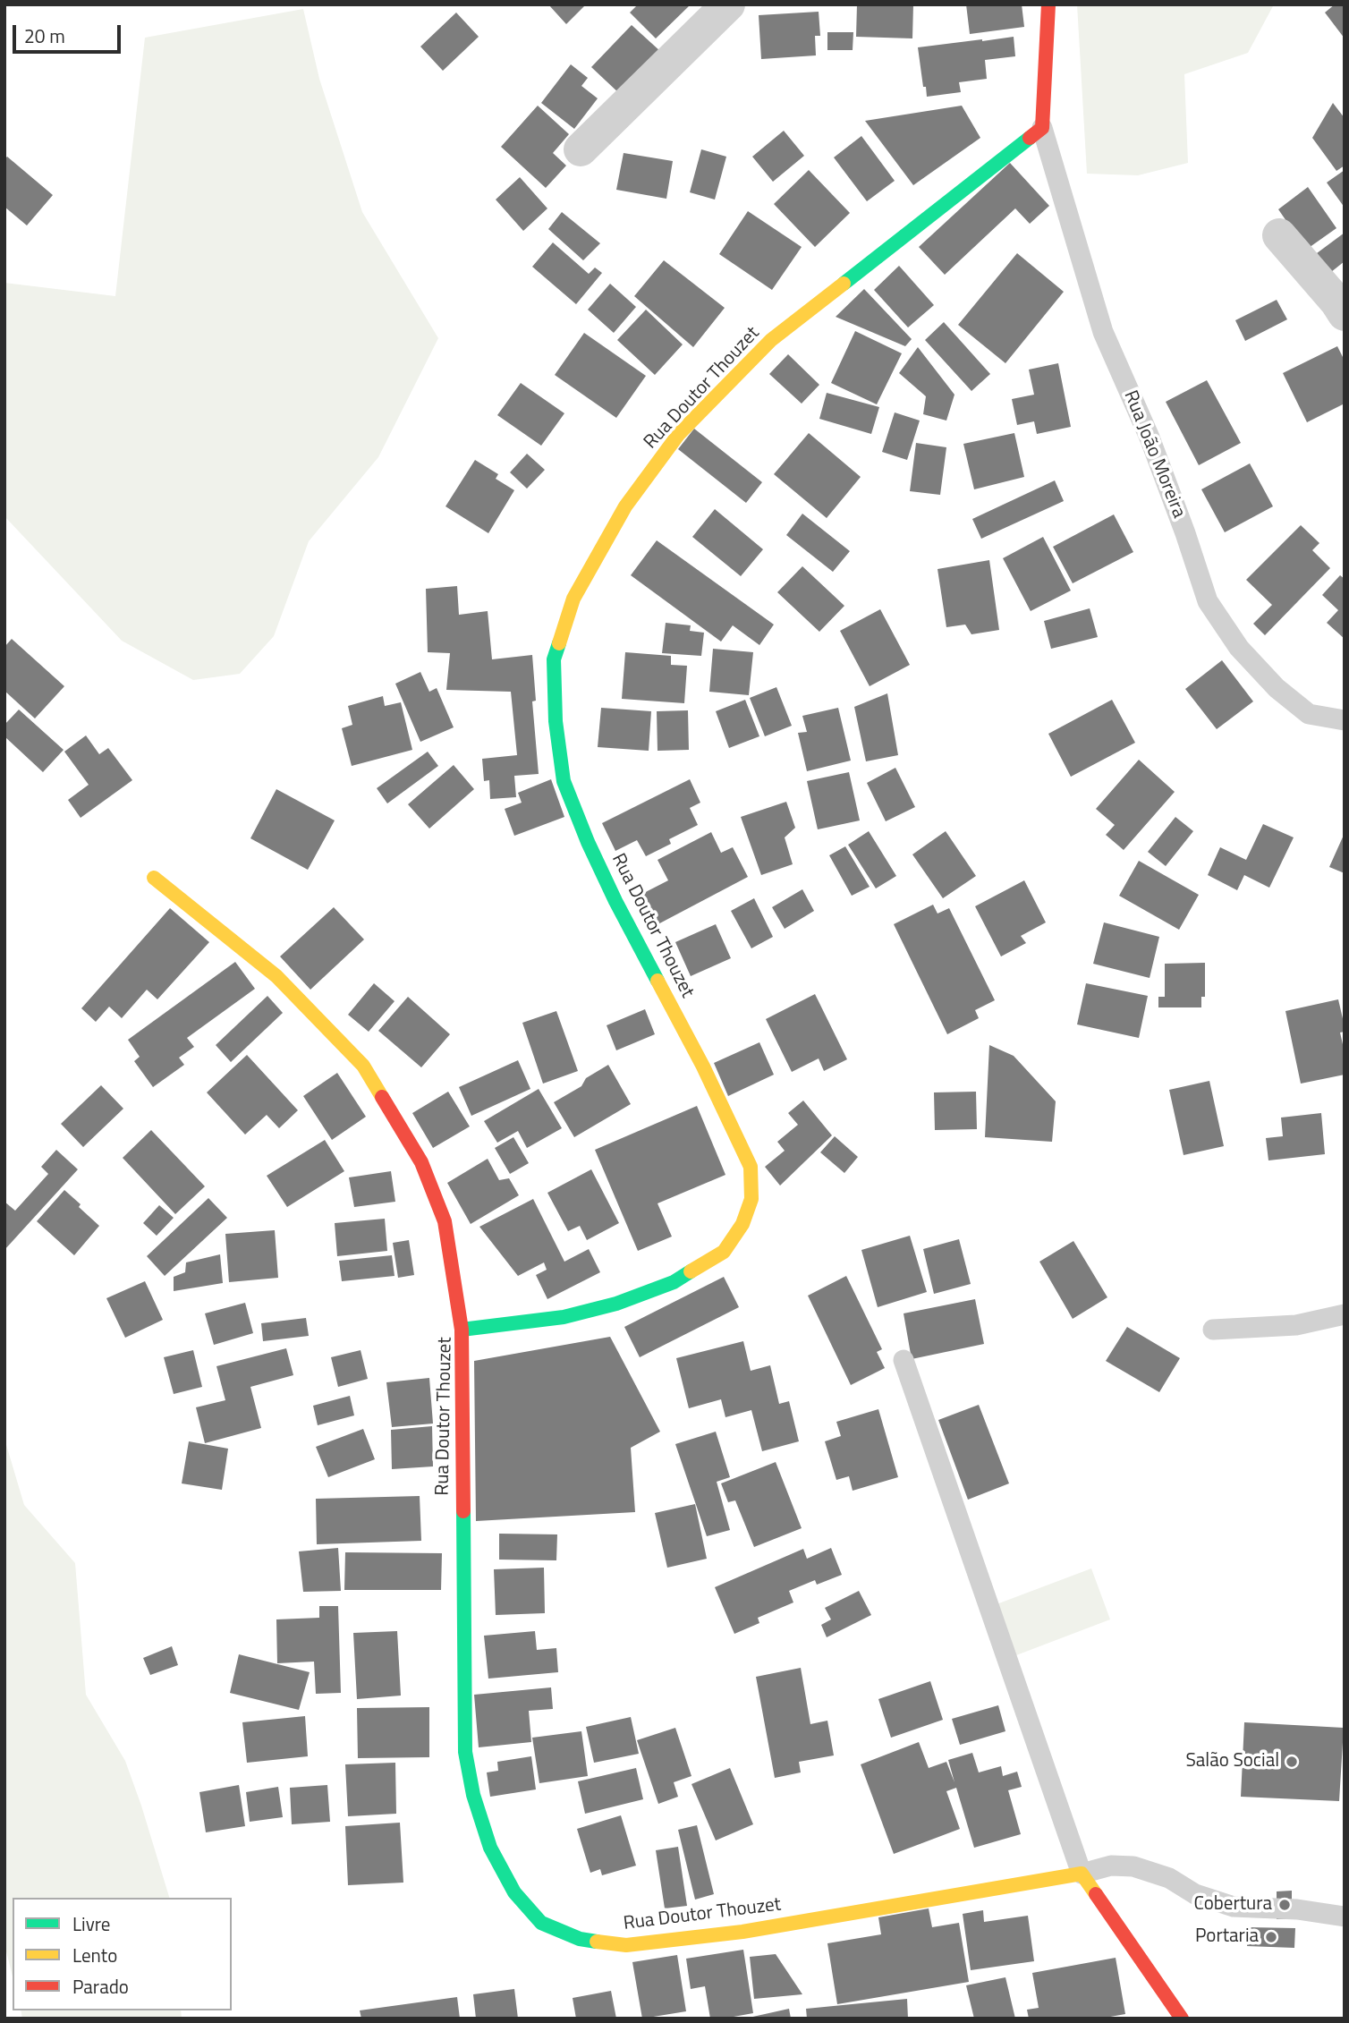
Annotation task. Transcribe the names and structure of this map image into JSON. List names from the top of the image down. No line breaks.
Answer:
{"streets":{"street":["Rua Doutor Thouzet"],"lane":["Rua João Moreira"]},"crossings":[["Rua Doutor Thouzet","Rua João Moreira"]],"places":["Salão Social","Cobertura","Portaria"],"legend":["Livre","Lento","Parado"],"scale_bar":"20 m"}
